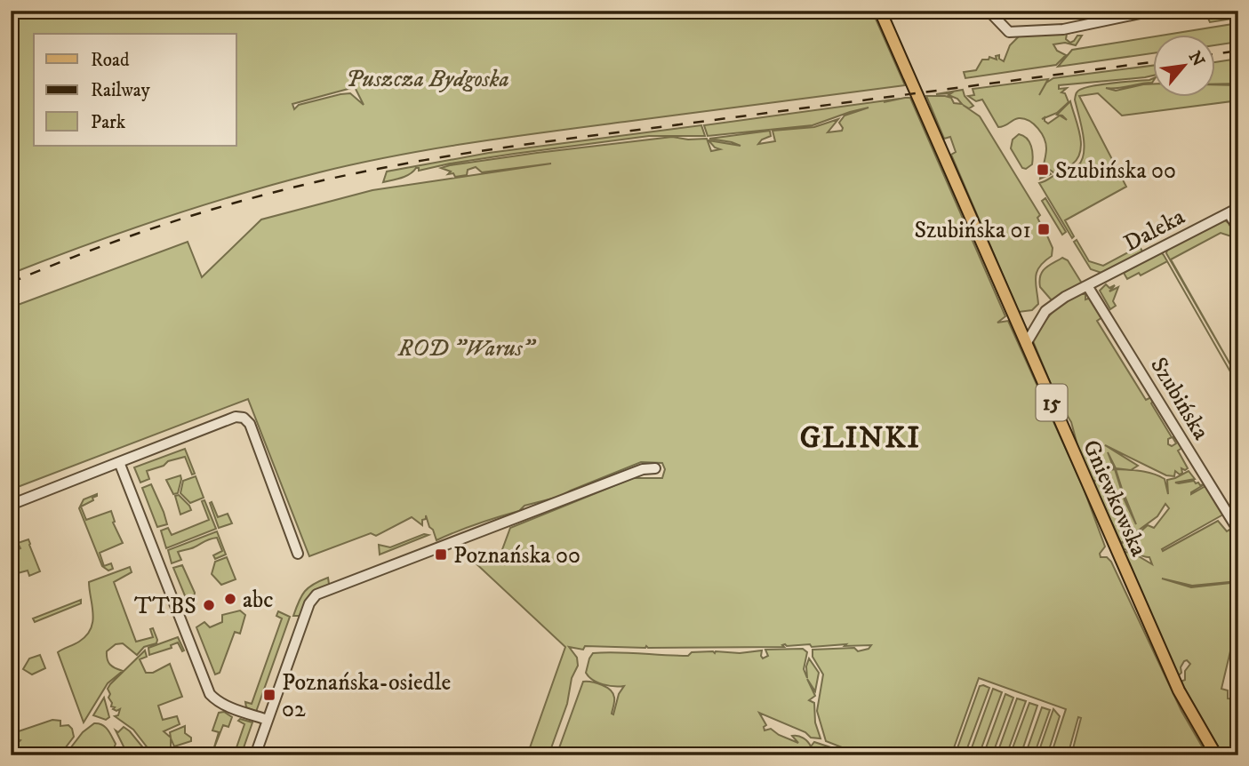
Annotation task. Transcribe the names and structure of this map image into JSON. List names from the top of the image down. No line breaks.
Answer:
{"streets":{"main road":["15","Gniewkowska"],"street":["Daleka","Szubińska"]},"crossings":[["Daleka","Szubińska"],["Daleka","Gniewkowska"]],"districts":["GLINKI"],"parks":["Puszcza Bydgoska","ROD \"Warus\""],"places":{"transit":["Szubińska 00","Szubińska 01","Poznańska 00","Poznańska-osiedle 02"],"other":["abc","TTBS"]},"legend":["Road","Railway","Park"],"north":"top right"}
